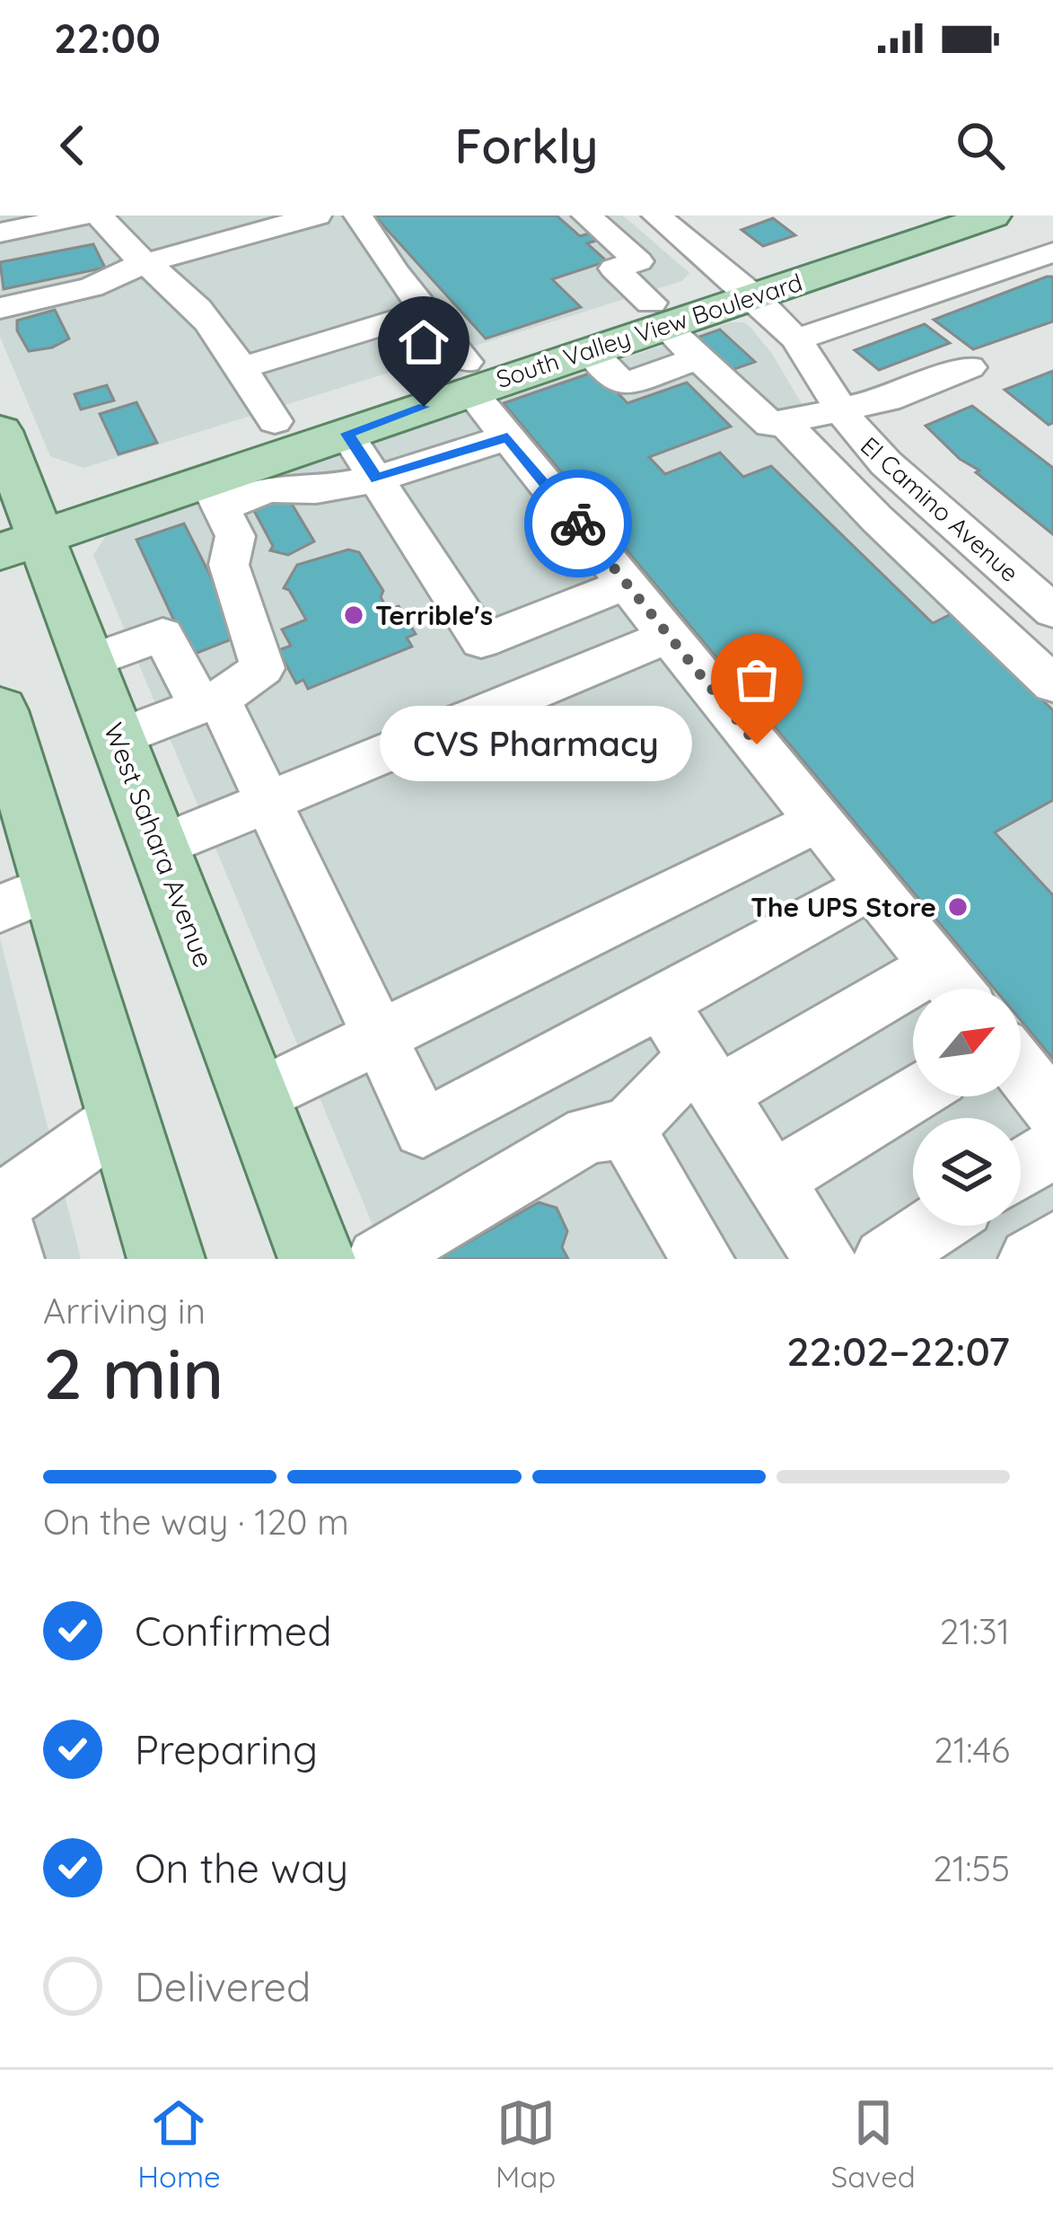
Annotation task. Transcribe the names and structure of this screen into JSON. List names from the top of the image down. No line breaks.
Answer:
{"streets":{"main road":["South Valley View Boulevard","West Sahara Avenue"],"street":["El Camino Avenue"]},"crossings":[["South Valley View Boulevard","El Camino Avenue"],["South Valley View Boulevard","West Sahara Avenue"]],"places":["Terrible's","CVS Pharmacy","The UPS Store"],"north":"top right","page":{"status":"22:00","header":"Forkly","bubble":"CVS Pharmacy","heading":["2 min","Arriving in","22:02–22:07"],"bar":"On the way · 120 m","list":[["Confirmed","21:31"],["Preparing","21:46"],["On the way","21:55"],"Delivered"],"tabs":["Home","Map","Saved"]}}
